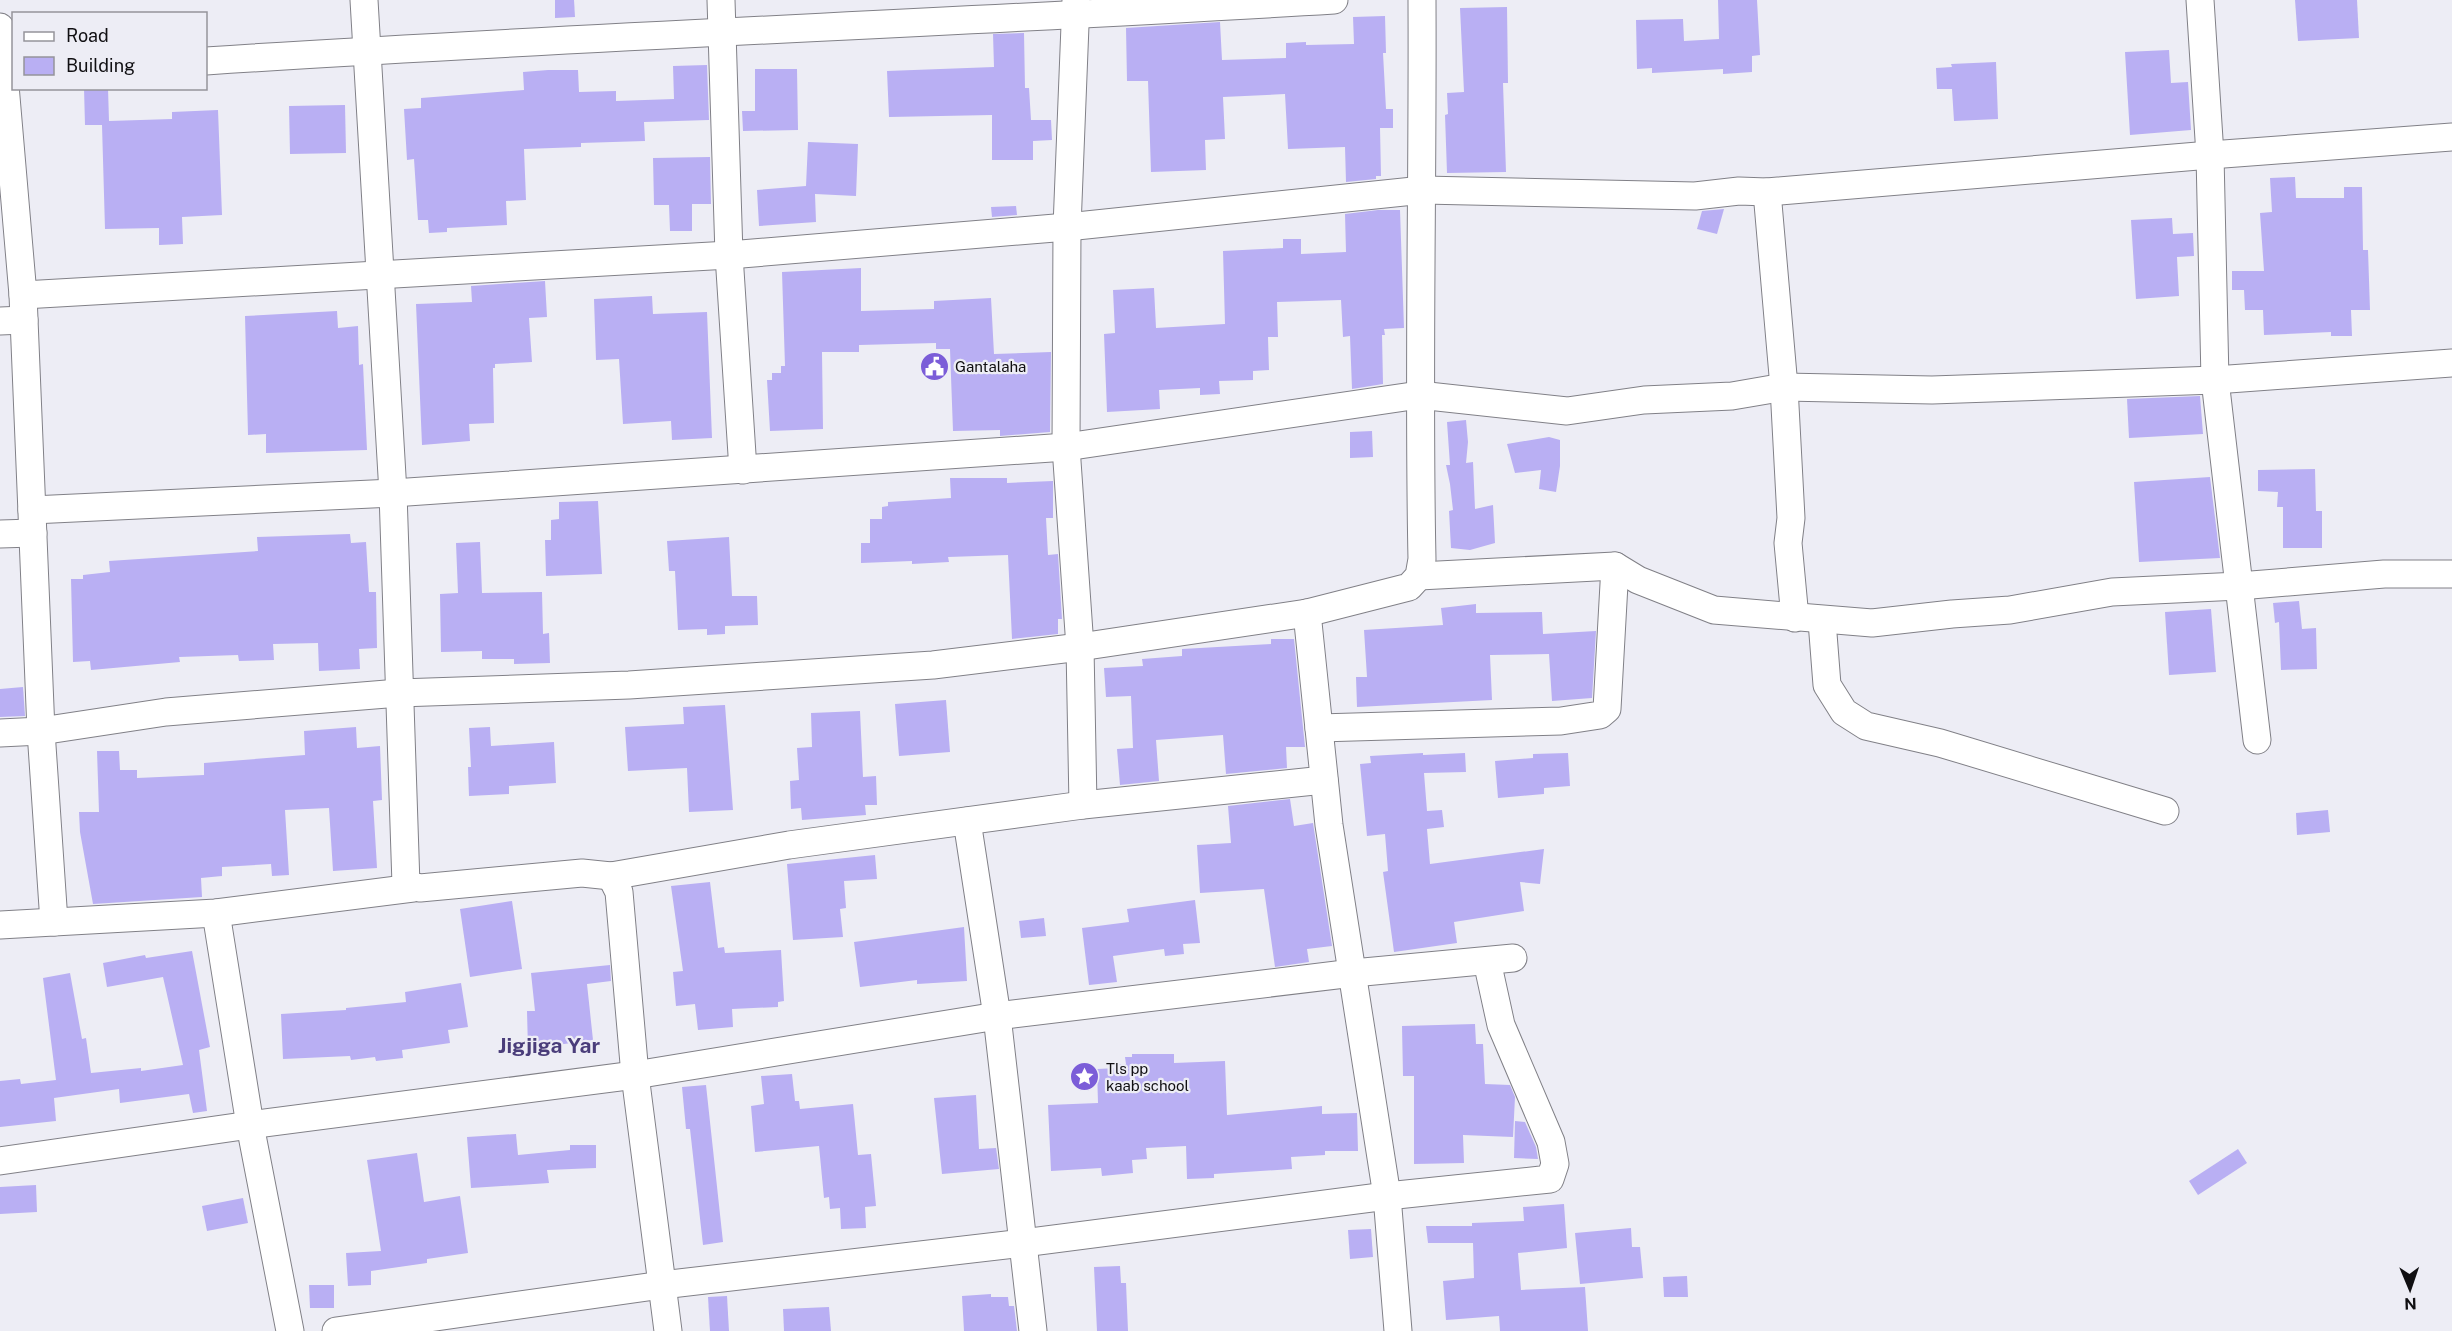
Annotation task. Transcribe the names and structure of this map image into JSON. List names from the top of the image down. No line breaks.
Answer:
{"districts":["Jigjiga Yar"],"places":{"public building":["Gantalaha"],"place":["Tls pp kaab school"]},"legend":["Road","Building"],"north":"bottom"}
